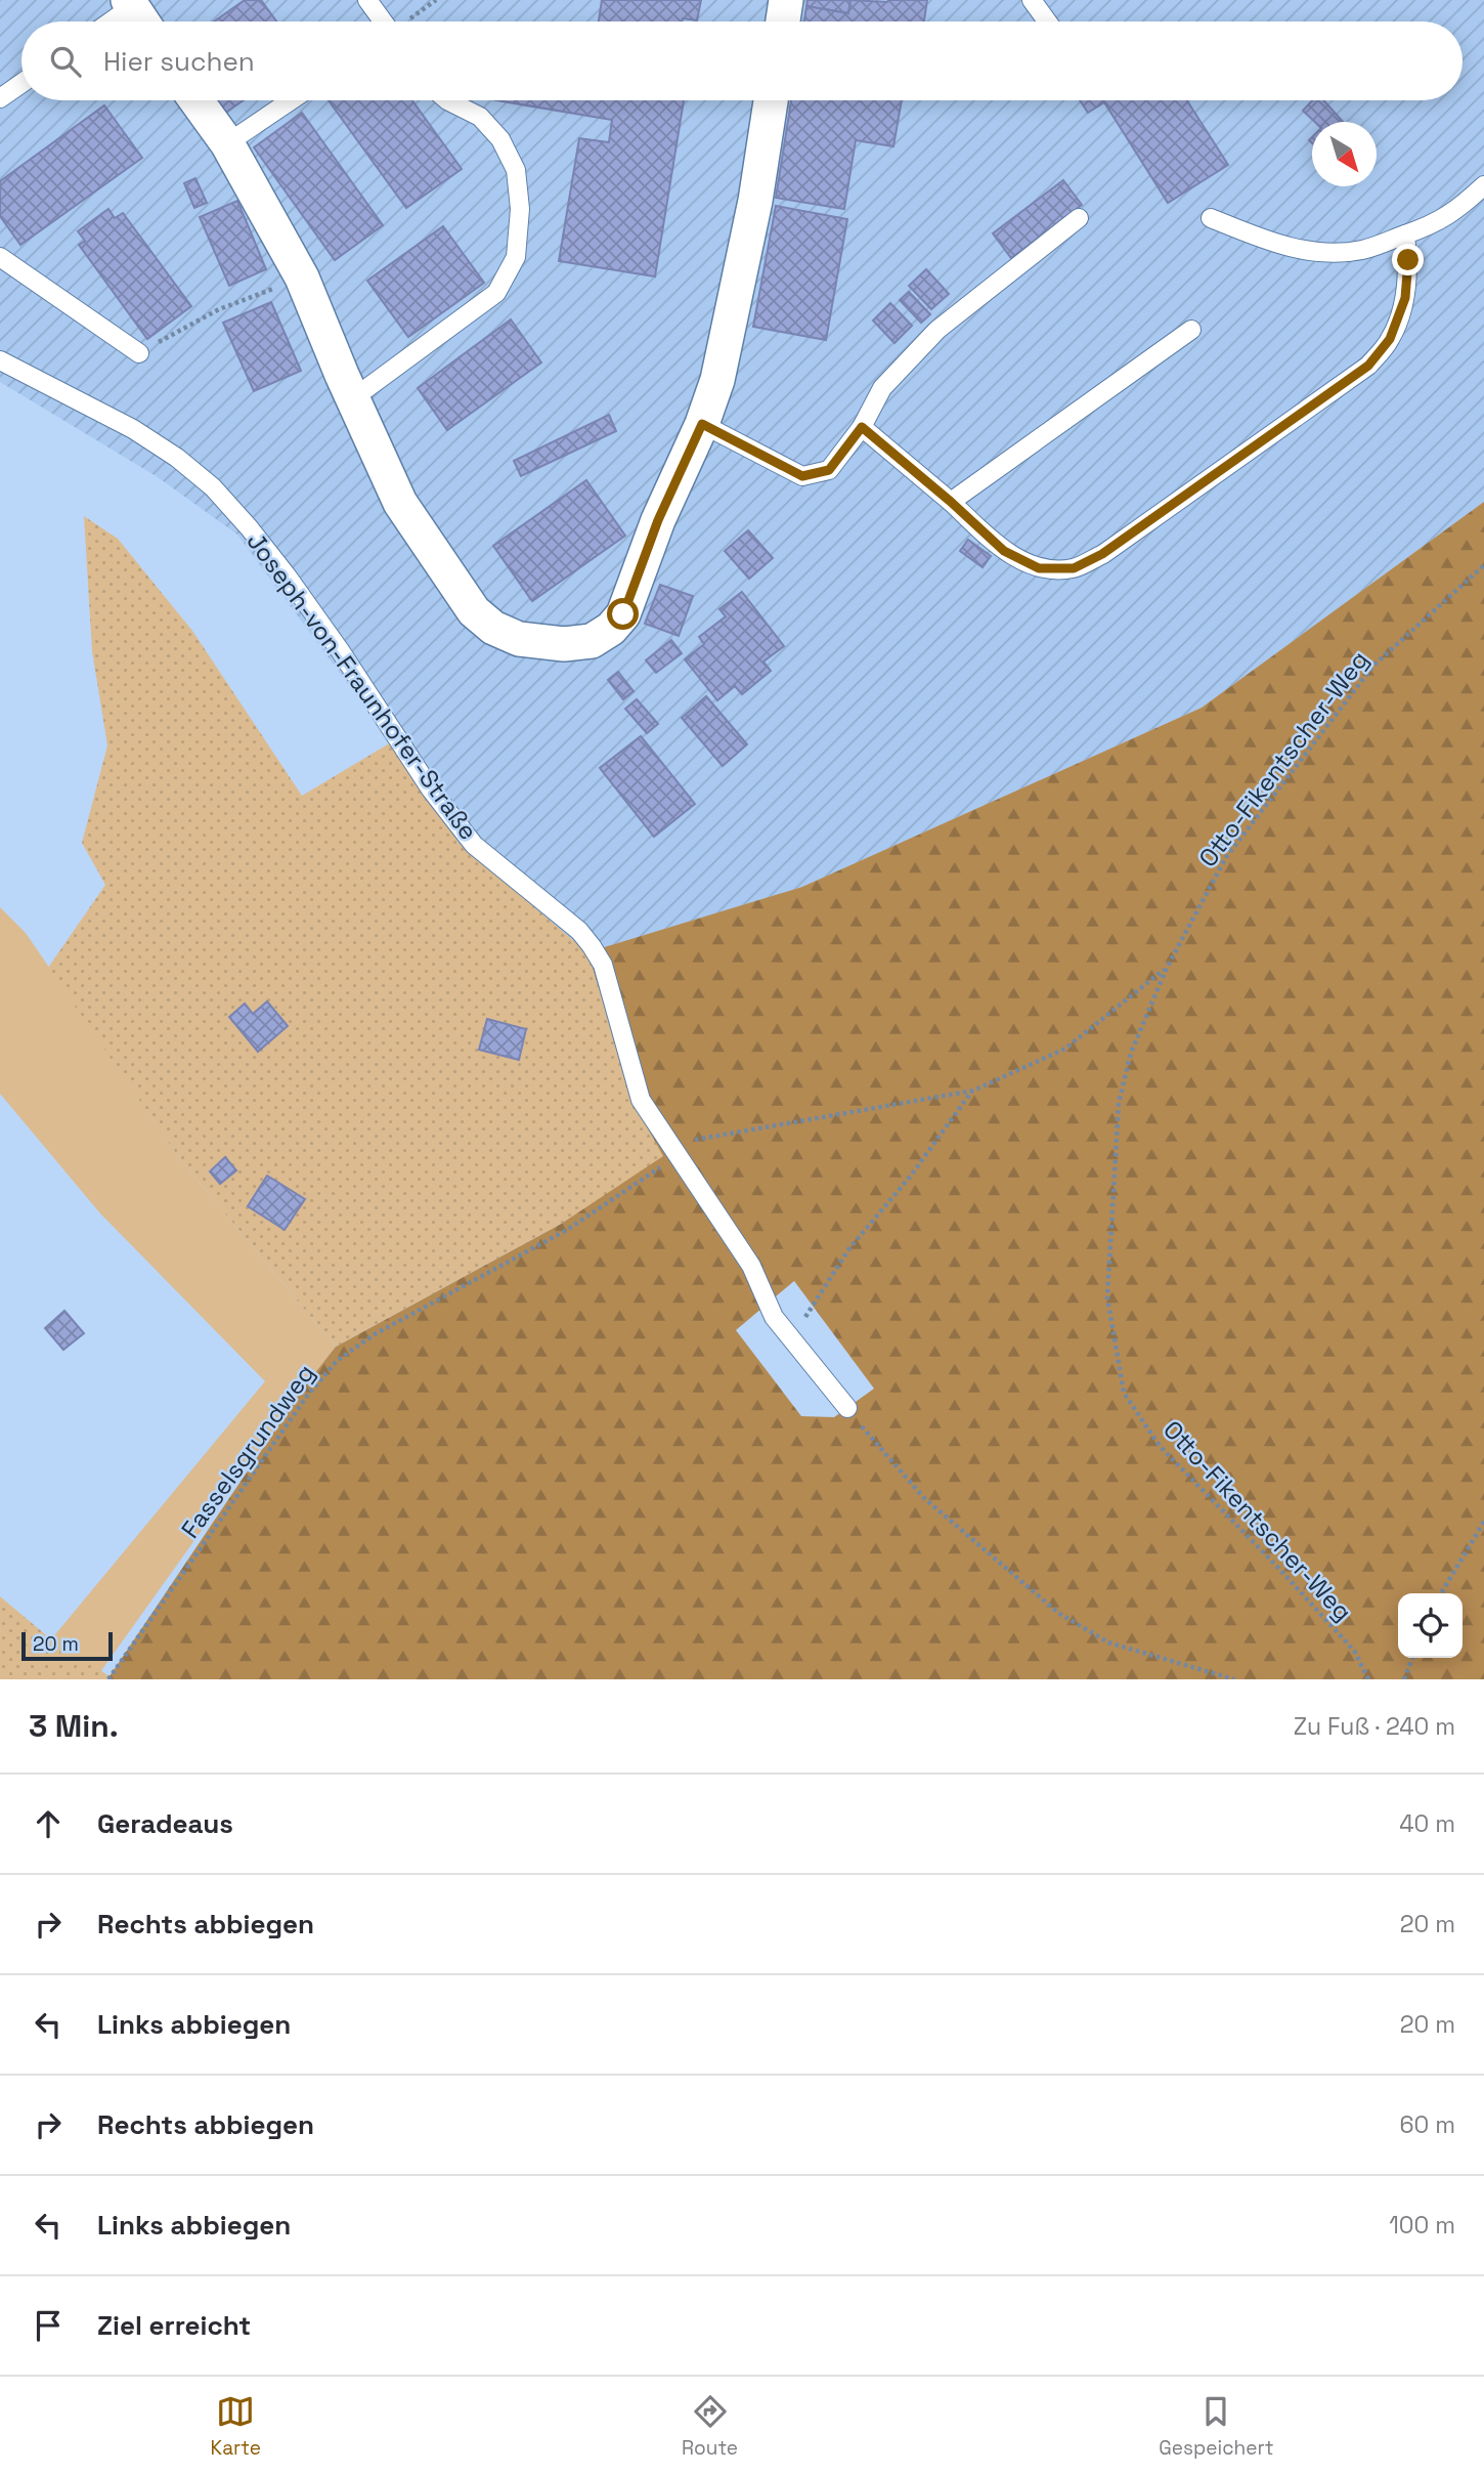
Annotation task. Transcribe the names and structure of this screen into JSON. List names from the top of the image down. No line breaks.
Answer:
{"streets":{"lane":["Joseph-von-Fraunhofer-Straße"],"path":["Otto-Fikentscher-Weg","Fasselsgrundweg"]},"crossings":[["Joseph-von-Fraunhofer-Straße","Fasselsgrundweg"]],"scale_bar":"20 m","north":"bottom right","page":{"search":"Hier suchen","scale":"20 m","heading":["3 Min.","Zu Fuß · 240 m"],"list":[["Geradeaus","40 m"],["Rechts abbiegen","20 m"],["Links abbiegen","20 m"],["Rechts abbiegen","60 m"],["Links abbiegen","100 m"],"Ziel erreicht"],"nav":["Karte","Route","Gespeichert"]}}
